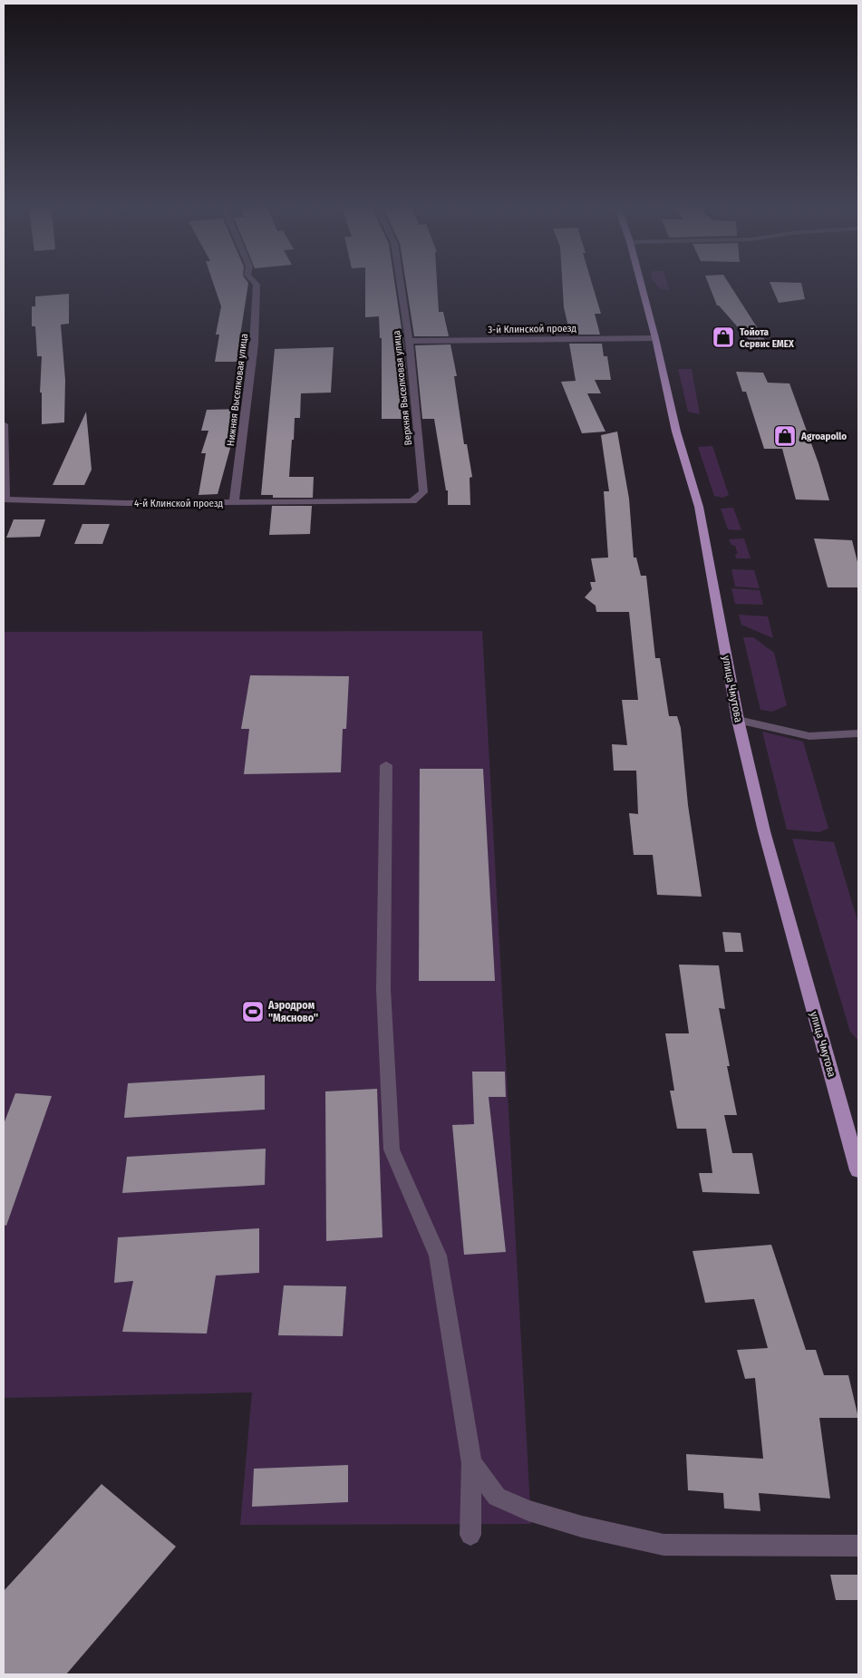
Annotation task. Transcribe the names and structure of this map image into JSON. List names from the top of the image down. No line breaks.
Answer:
{"streets":{"main road":["улица Чмутова"],"street":["3-й Клинской проезд","Верхняя Выселковая улица","Нижняя Выселковая улица","4-й Клинской проезд"]},"crossings":[["3-й Клинской проезд","Верхняя Выселковая улица"],["3-й Клинской проезд","улица Чмутова"],["Верхняя Выселковая улица","4-й Клинской проезд"],["Нижняя Выселковая улица","4-й Клинской проезд"]],"places":{"shop":["Тойота Сервис EMEX","Agroapollo"],"sports":["Аэродром \"Мясново\""]}}
